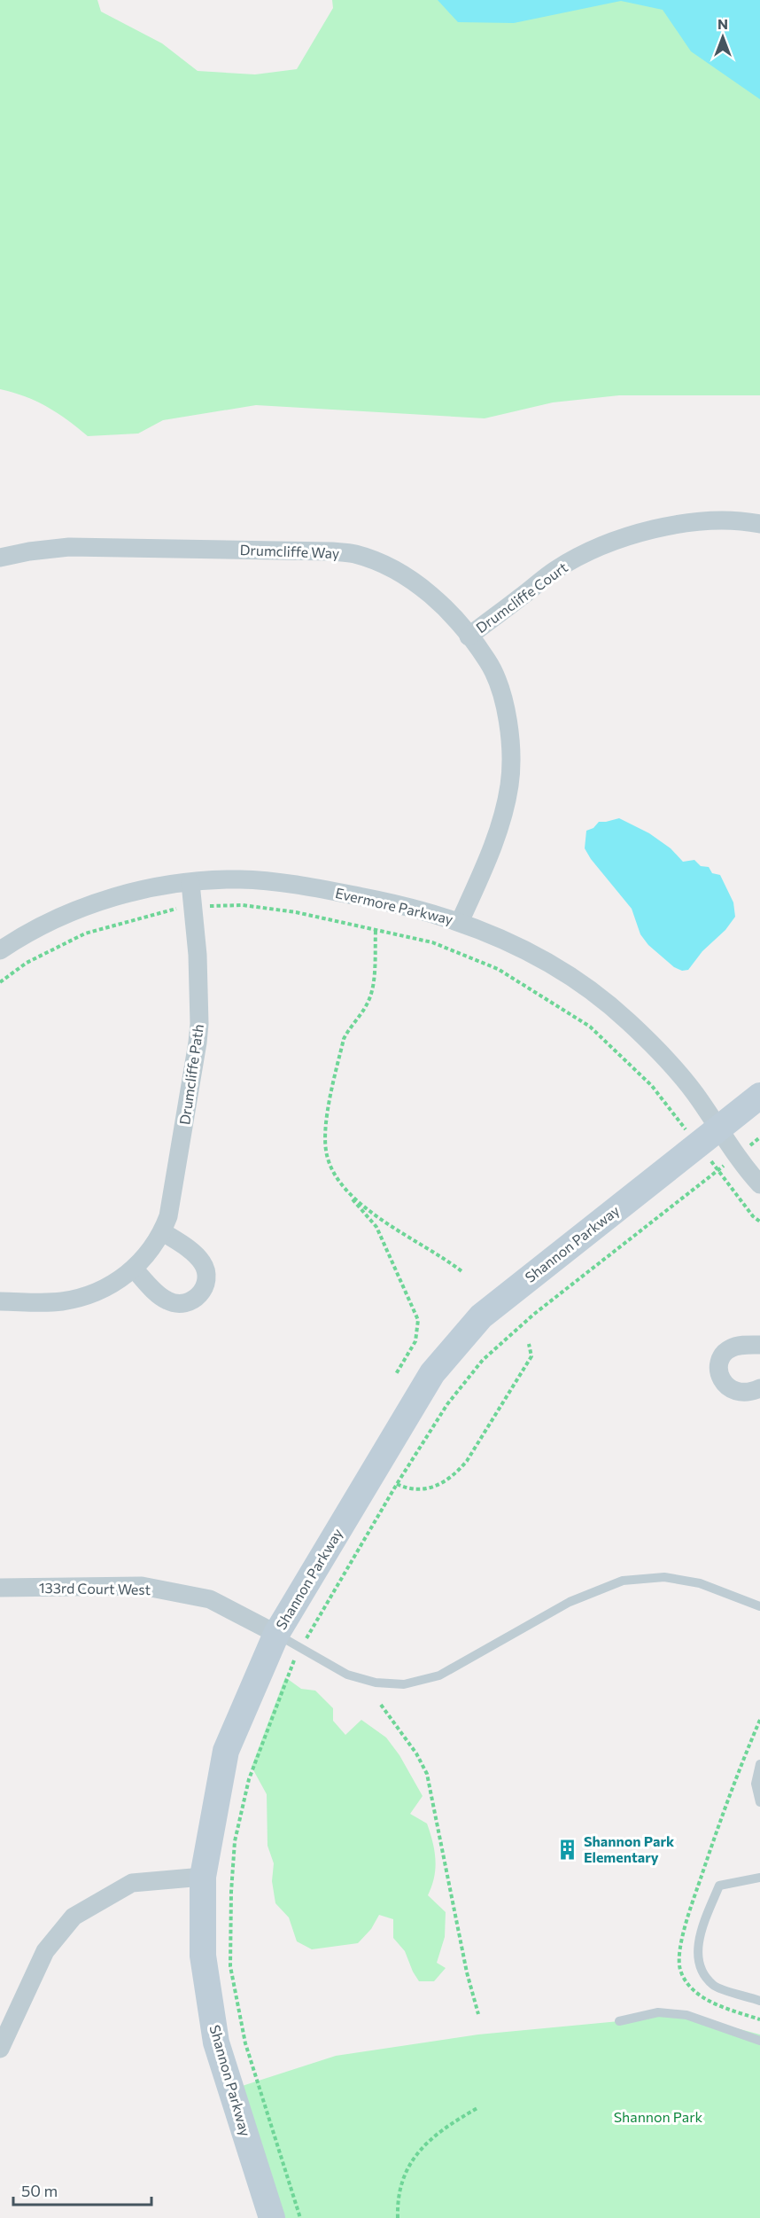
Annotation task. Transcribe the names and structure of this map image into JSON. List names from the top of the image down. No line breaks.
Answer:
{"streets":{"street":["Drumcliffe Way","Drumcliffe Court","Evermore Parkway","Drumcliffe Path","Shannon Parkway","133rd Court West"]},"crossings":[["Drumcliffe Way","Drumcliffe Court"],["Drumcliffe Way","Evermore Parkway"],["Evermore Parkway","Drumcliffe Path"],["Evermore Parkway","Shannon Parkway"],["Shannon Parkway","133rd Court West"]],"parks":["Shannon Park"],"places":{"building":["Shannon Park Elementary"]},"scale_bar":"50 m","north":"top"}
